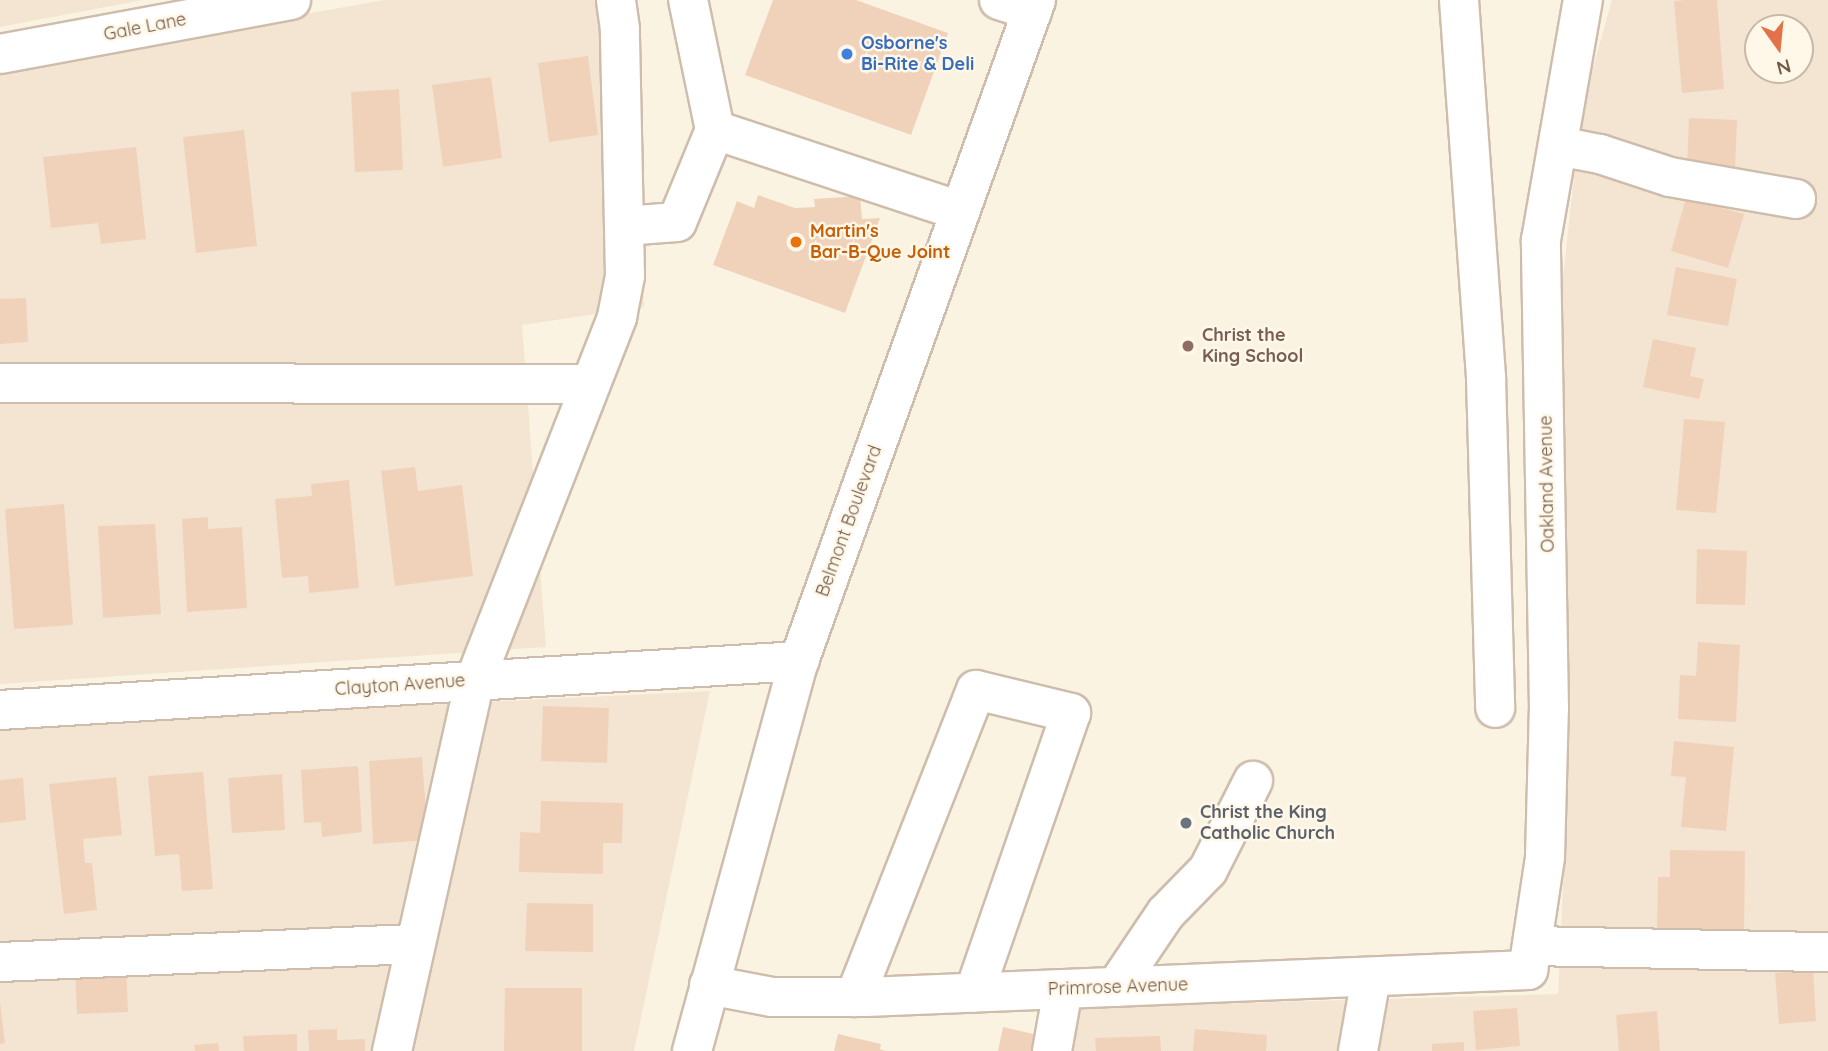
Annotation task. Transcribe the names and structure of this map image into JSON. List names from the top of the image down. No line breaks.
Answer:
{"streets":{"street":["Gale Lane","Oakland Avenue","Belmont Boulevard","Clayton Avenue","Primrose Avenue"]},"crossings":[["Oakland Avenue","Primrose Avenue"],["Belmont Boulevard","Clayton Avenue"],["Belmont Boulevard","Primrose Avenue"]],"places":["Osborne's Bi-Rite & Deli","Martin's Bar-B-Que Joint","Christ the King School","Christ the King Catholic Church"],"north":"bottom"}
